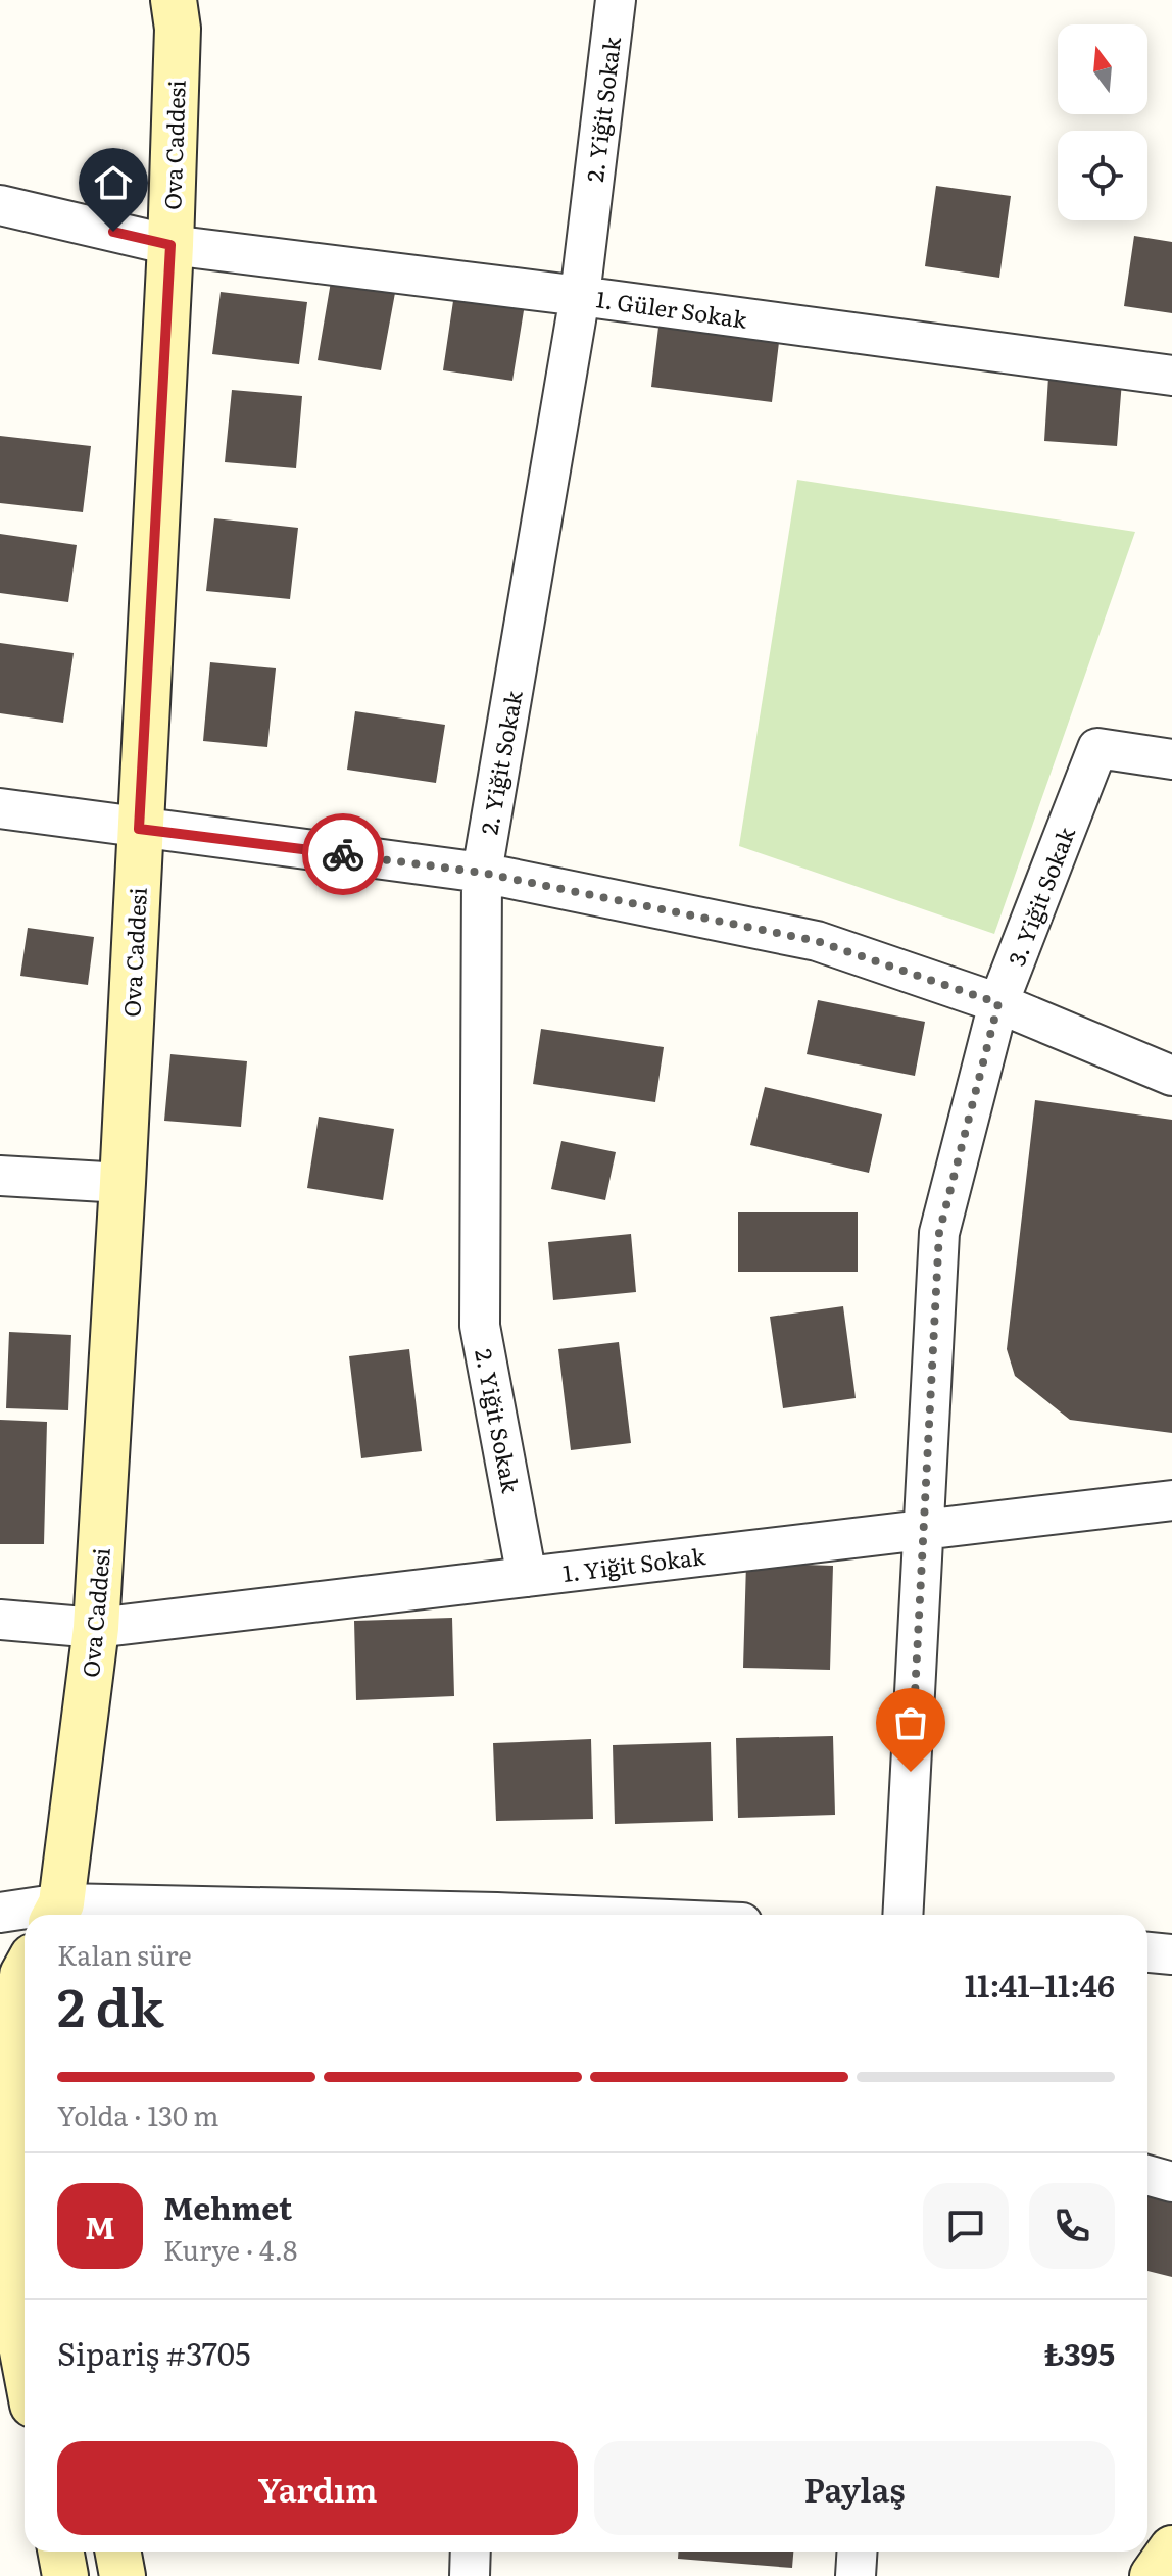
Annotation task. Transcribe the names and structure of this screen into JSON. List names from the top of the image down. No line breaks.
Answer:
{"streets":{"street":["2. Yiğit Sokak","Ova Caddesi","1. Güler Sokak","3. Yiğit Sokak","1. Yiğit Sokak"]},"crossings":[["2. Yiğit Sokak","1. Güler Sokak"],["2. Yiğit Sokak","1. Yiğit Sokak"],["Ova Caddesi","1. Güler Sokak"],["Ova Caddesi","1. Yiğit Sokak"],["3. Yiğit Sokak","1. Yiğit Sokak"]],"north":"top","page":{"heading":["2 dk","Kalan süre","11:41–11:46"],"panel":["Mehmet","Kurye · 4.8","Sipariş #3705","₺395"],"bar":"Yolda · 130 m","round":"M","buttons":["Yardım","Paylaş"]}}
